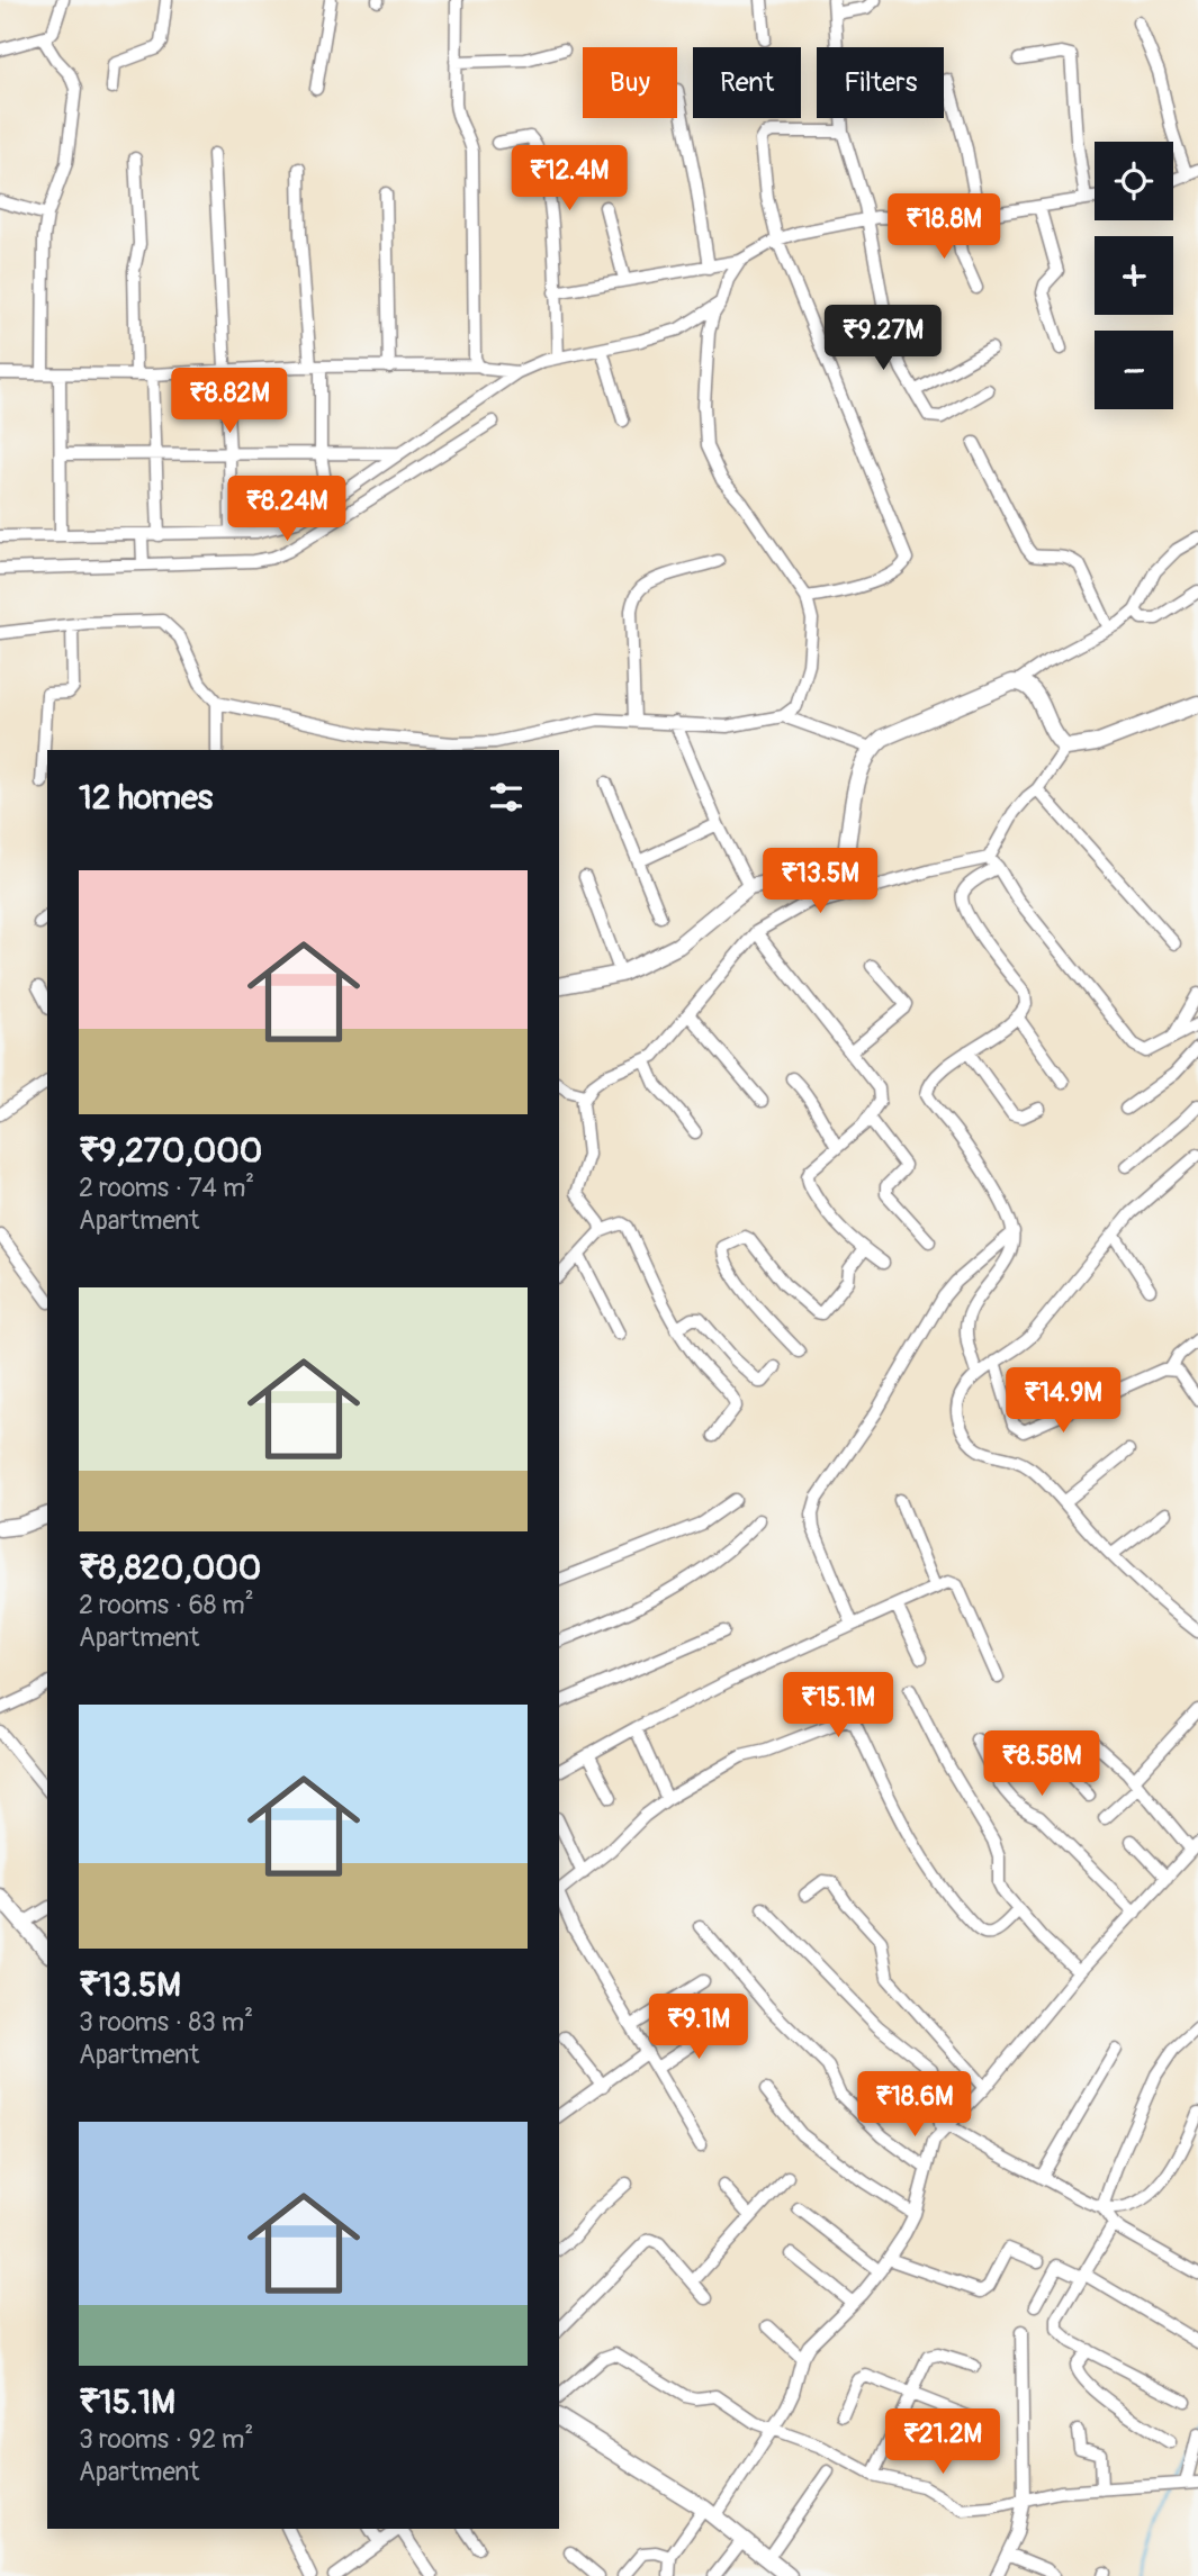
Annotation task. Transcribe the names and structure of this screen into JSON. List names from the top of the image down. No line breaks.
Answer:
{"page":{"chip":["Buy","Rent","Filters"],"map_buttons":["+","−"],"price":["₹12.4M","₹18.8M","₹9.27M","₹8.82M","₹8.24M","₹13.5M","₹14.9M","₹15.1M","₹8.58M","₹9.1M","₹18.6M","₹21.2M"],"heading":"12 homes","list":[{"name":"₹9,270,000","note":"2 rooms · 74 m² · Apartment"},{"name":"₹8,820,000","note":"2 rooms · 68 m² · Apartment"},{"name":"₹13.5M","note":"3 rooms · 83 m² · Apartment"},{"name":"₹15.1M","note":"3 rooms · 92 m² · Apartment"}]}}
